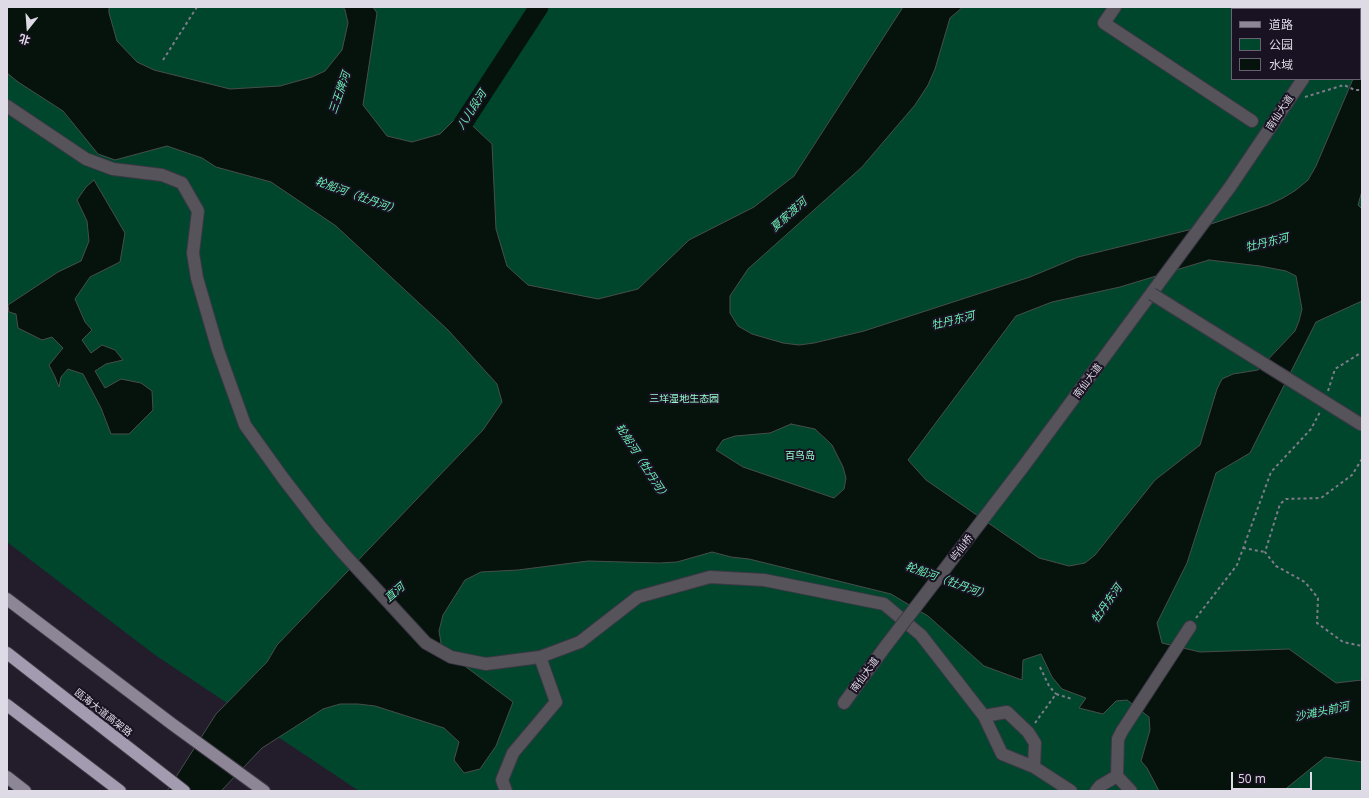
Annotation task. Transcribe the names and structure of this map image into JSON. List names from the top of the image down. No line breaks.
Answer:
{"streets":{"highway":["瓯海大道高架路"],"street":["南仙大道","屿仙桥"]},"crossings":[["南仙大道","屿仙桥"]],"water":["三王牌河","八儿段河","轮船河（牡丹河）","夏家渡河","牡丹东河","直河","沙滩头前河"],"parks":["三垟湿地生态园","百鸟岛"],"legend":["道路","公园","水域"],"scale_bar":"50 m","north":"bottom"}
